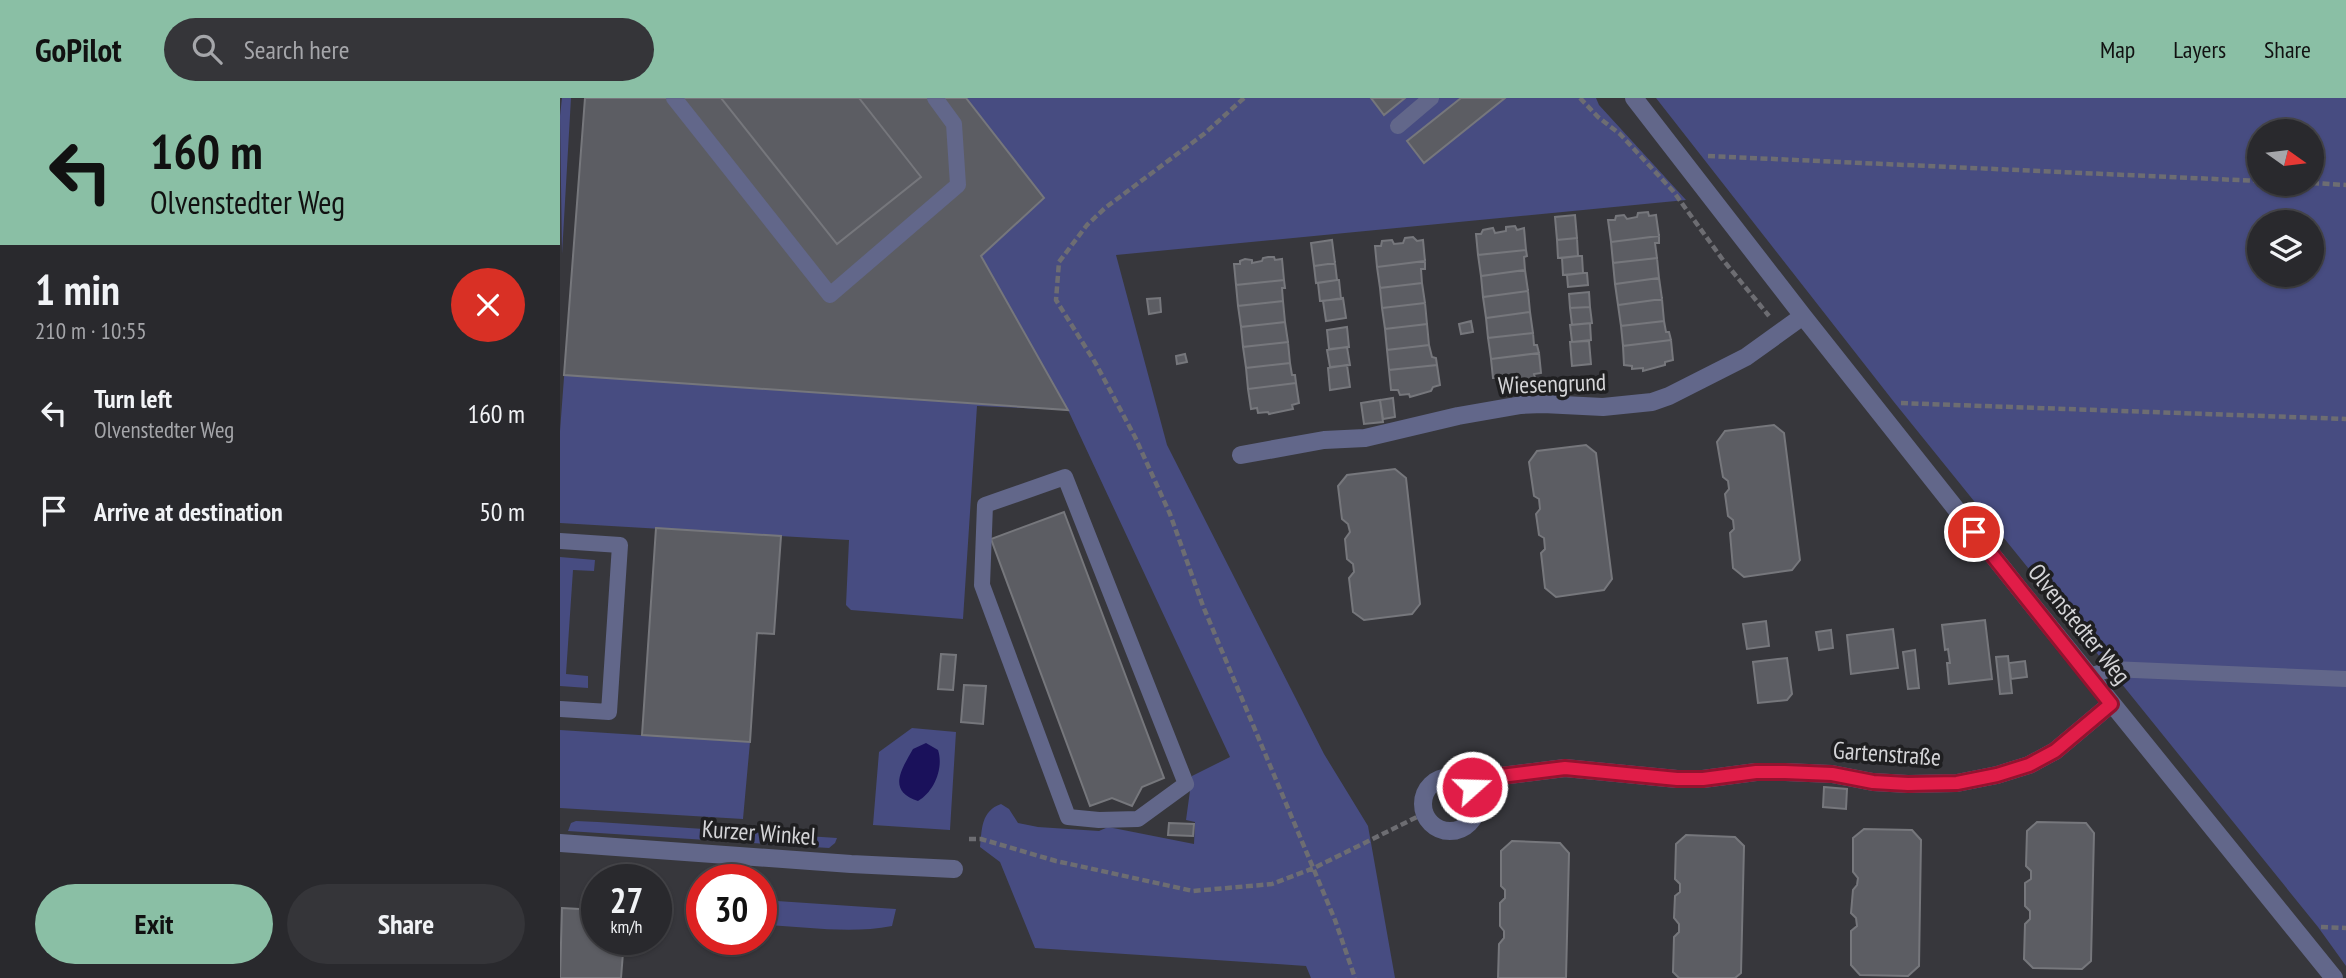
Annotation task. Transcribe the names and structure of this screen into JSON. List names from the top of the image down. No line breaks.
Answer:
{"streets":{"street":["Wiesengrund","Olvenstedter Weg","Gartenstraße","Kurzer Winkel"]},"crossings":[["Wiesengrund","Olvenstedter Weg"],["Olvenstedter Weg","Gartenstraße"]],"north":"right","page":{"header":"GoPilot","search":"Search here","nav":["Map","Layers","Share"],"turn":["160 m","Olvenstedter Weg"],"heading":["1 min","210 m · 10:55"],"list":[{"name":"Turn left","note":"Olvenstedter Weg","value":"160 m"},{"name":"Arrive at destination","value":"50 m"}],"speed":"27 km/h","limit":"30","buttons":["Exit","Share"]}}
